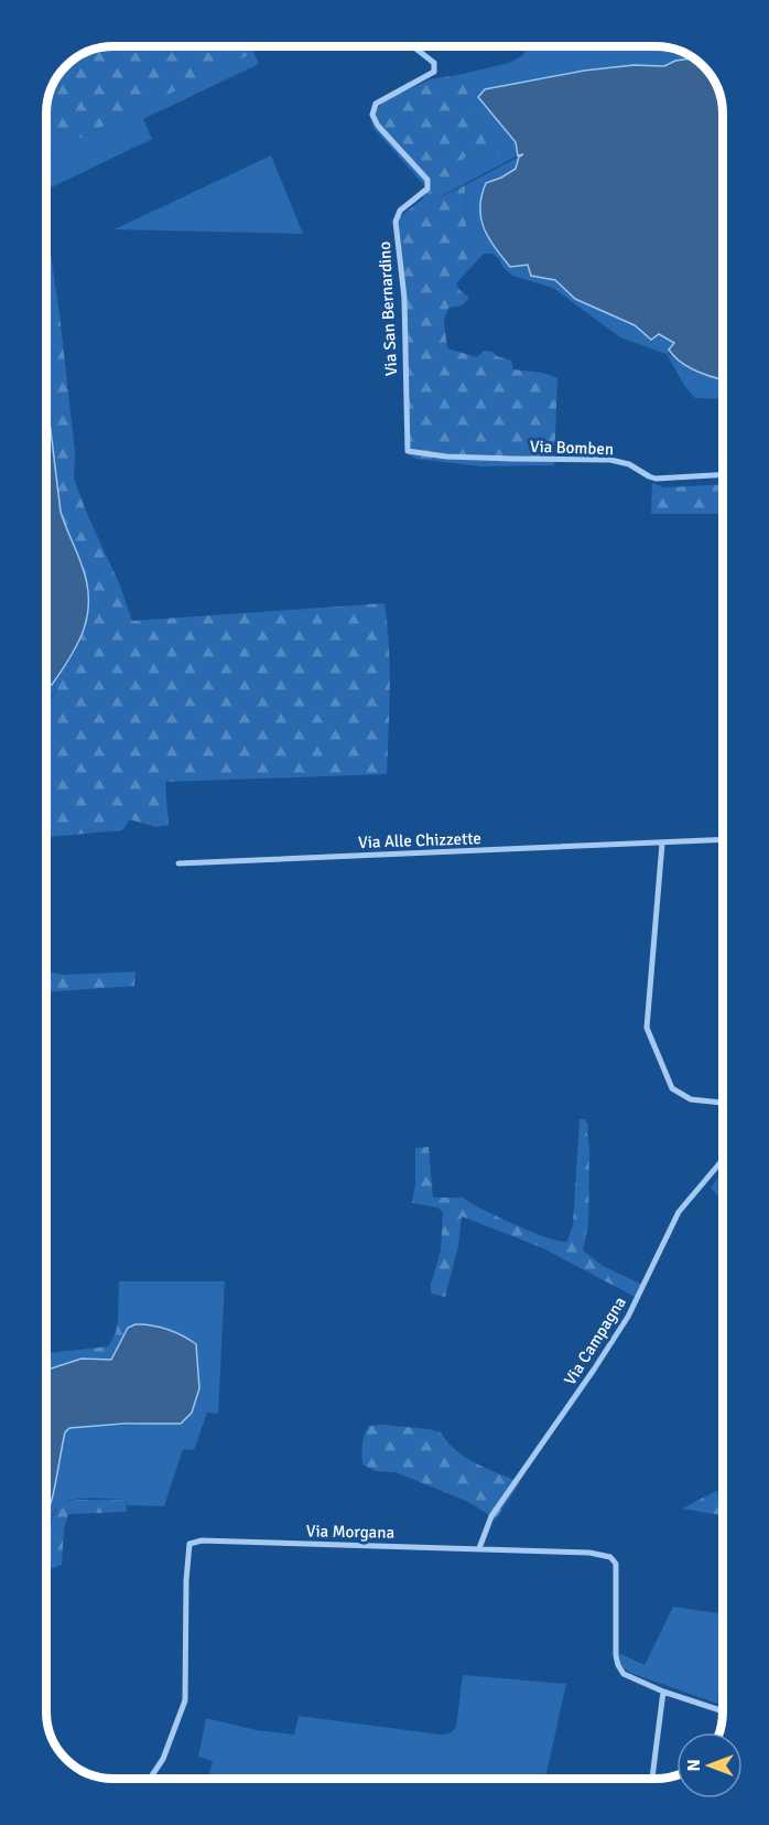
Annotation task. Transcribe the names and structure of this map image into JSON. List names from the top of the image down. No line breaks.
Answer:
{"streets":{"street":["Via San Bernardino","Via Bomben","Via Alle Chizzette","Via Campagna","Via Morgana"]},"crossings":[["Via San Bernardino","Via Bomben"],["Via Campagna","Via Morgana"]],"north":"left"}
